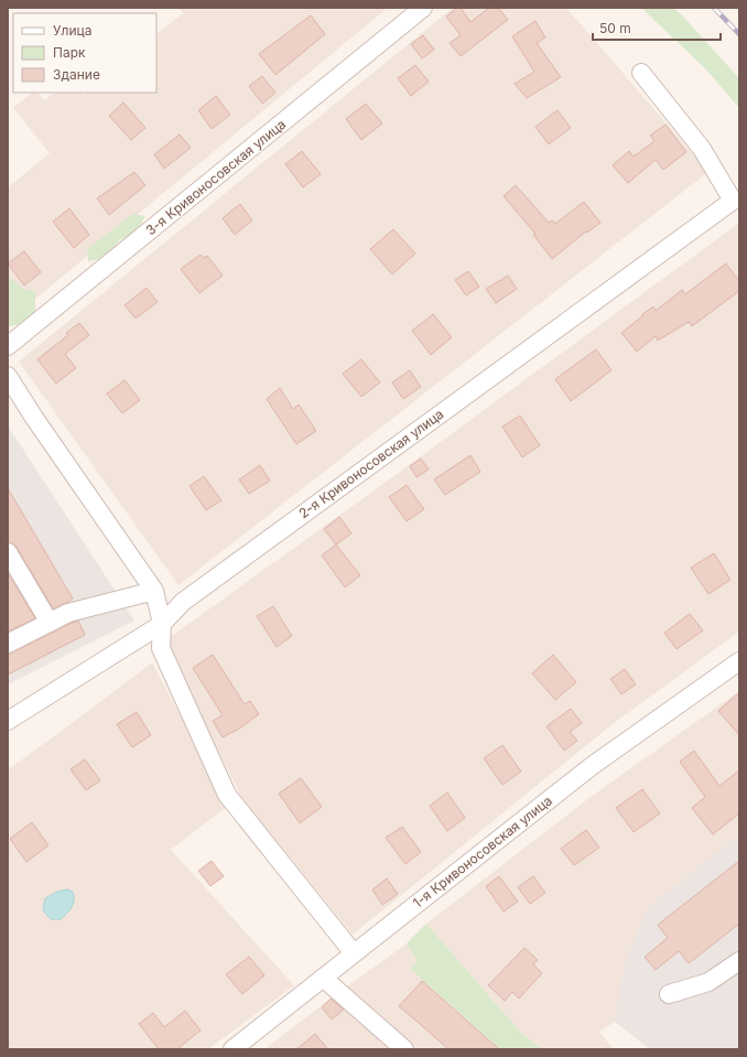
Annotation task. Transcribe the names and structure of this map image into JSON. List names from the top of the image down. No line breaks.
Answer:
{"streets":{"street":["3-я Кривоносовская улица","2-я Кривоносовская улица","1-я Кривоносовская улица"]},"legend":["Улица","Парк","Здание"],"scale_bar":"50 m"}
